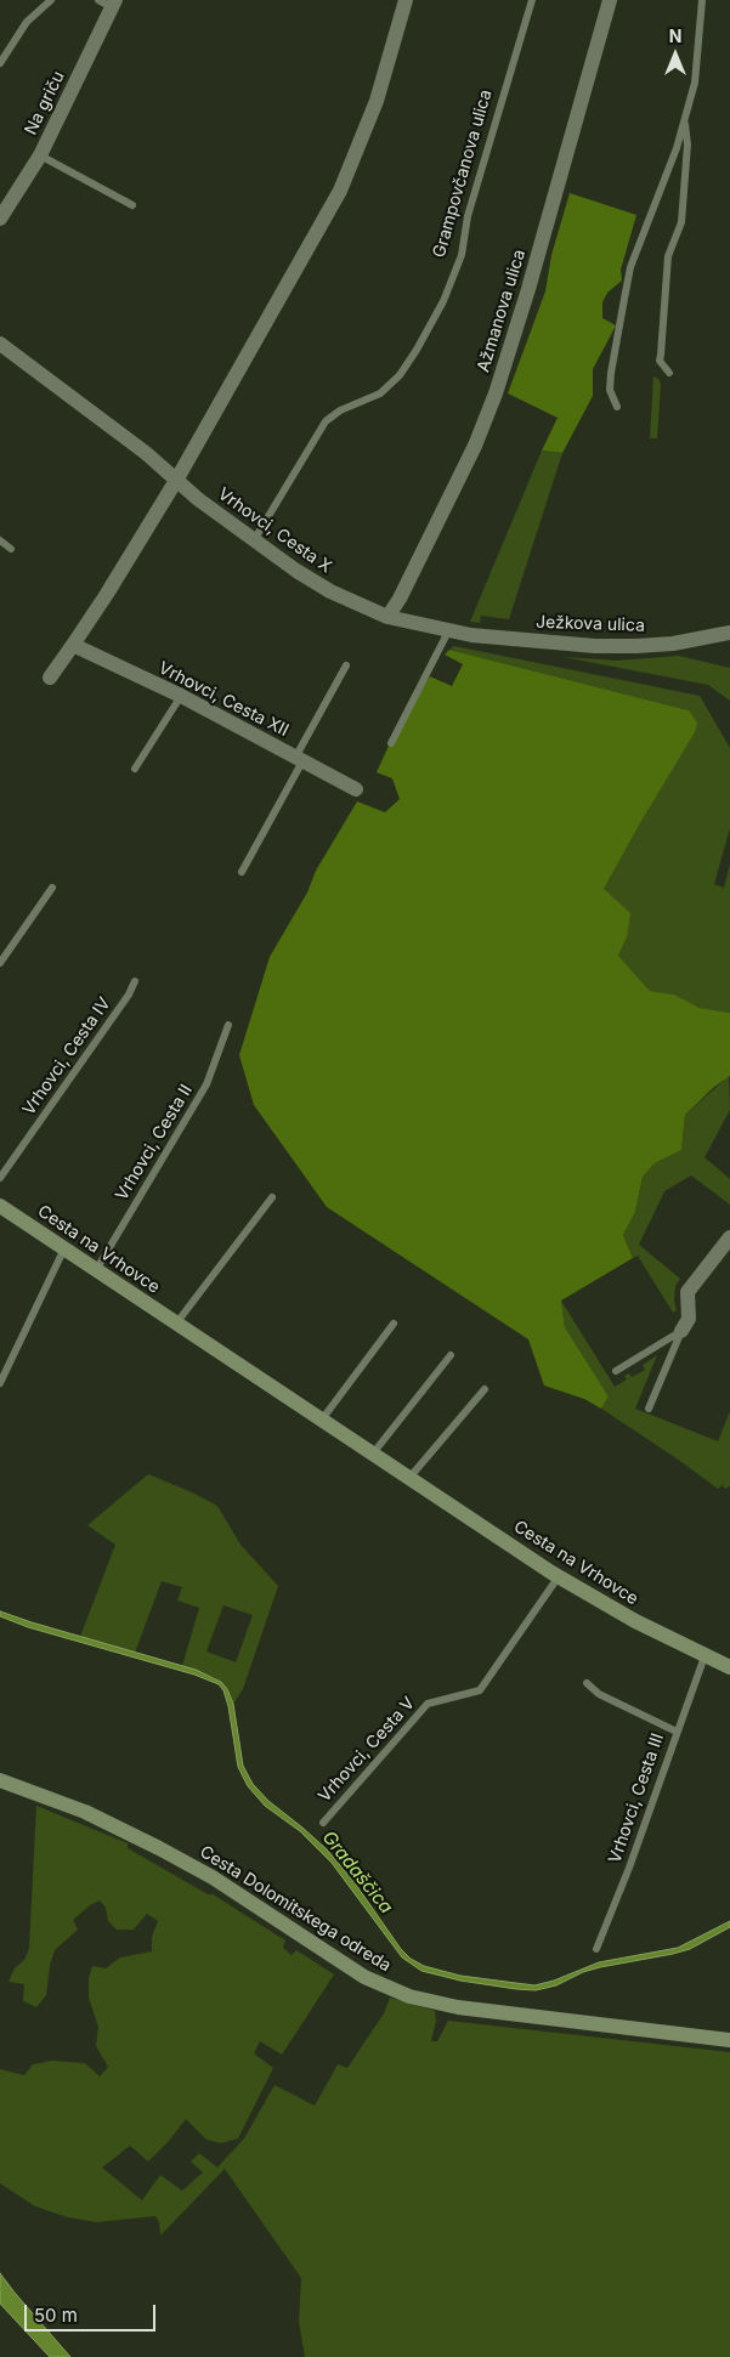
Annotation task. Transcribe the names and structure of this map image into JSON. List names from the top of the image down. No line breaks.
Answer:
{"streets":{"street":["Na griču","Ažmanova ulica","Vrhovci, Cesta X","Ježkova ulica","Vrhovci, Cesta XII","Cesta na Vrhovce","Cesta Dolomitskega odreda"],"lane":["Grampovčanova ulica","Vrhovci, Cesta IV","Vrhovci, Cesta II","Vrhovci, Cesta V","Vrhovci, Cesta III"]},"crossings":[["Grampovčanova ulica","Vrhovci, Cesta X"],["Ažmanova ulica","Vrhovci, Cesta X"],["Vrhovci, Cesta X","Ježkova ulica"],["Vrhovci, Cesta II","Cesta na Vrhovce"],["Cesta na Vrhovce","Vrhovci, Cesta V"],["Cesta na Vrhovce","Vrhovci, Cesta III"]],"water":["Gradaščica"],"scale_bar":"50 m","north":"top"}
